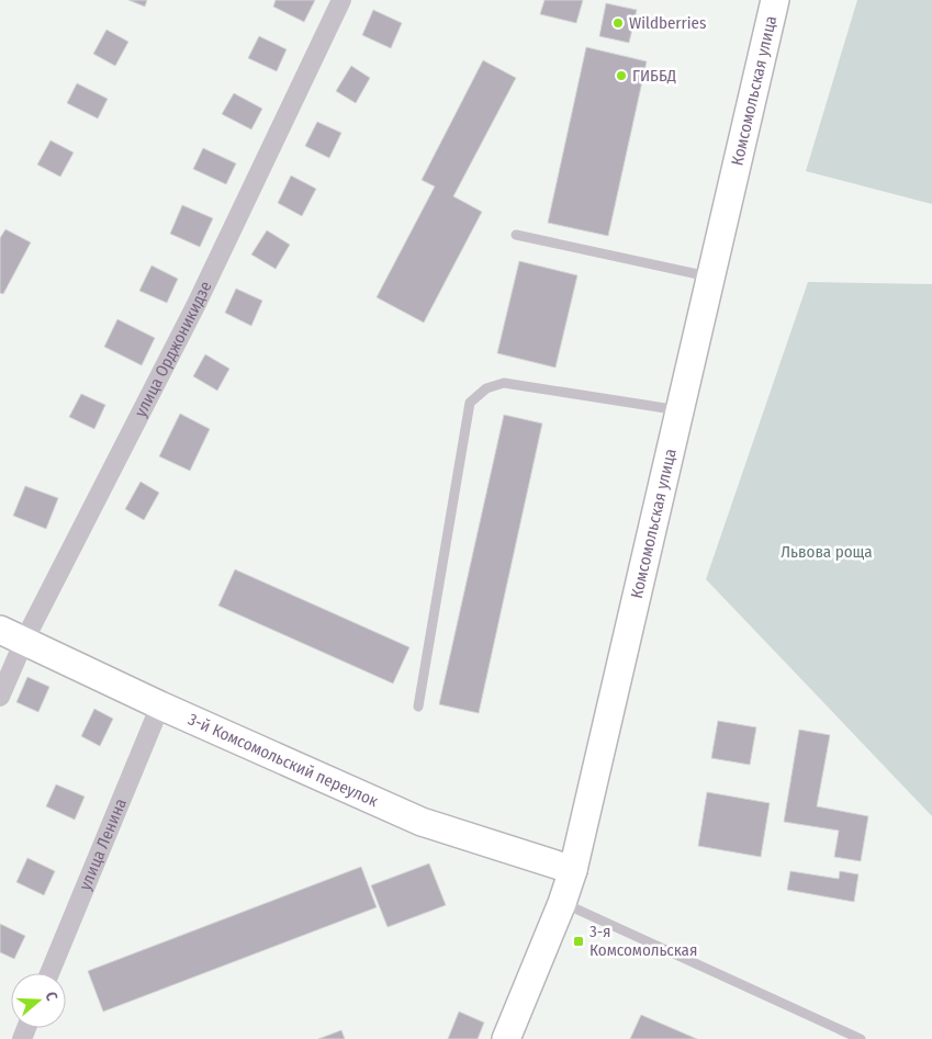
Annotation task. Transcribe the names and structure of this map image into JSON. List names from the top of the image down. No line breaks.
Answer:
{"streets":{"main road":["Комсомольская улица","3-й Комсомольский переулок"],"street":["улица Орджоникидзе","улица Ленина"]},"crossings":[["Комсомольская улица","3-й Комсомольский переулок"],["улица Орджоникидзе","3-й Комсомольский переулок"],["3-й Комсомольский переулок","улица Ленина"]],"parks":["Львова роща"],"places":{"other":["Wildberries","ГИББД"],"transit":["3-я Комсомольская"]},"north":"right"}
